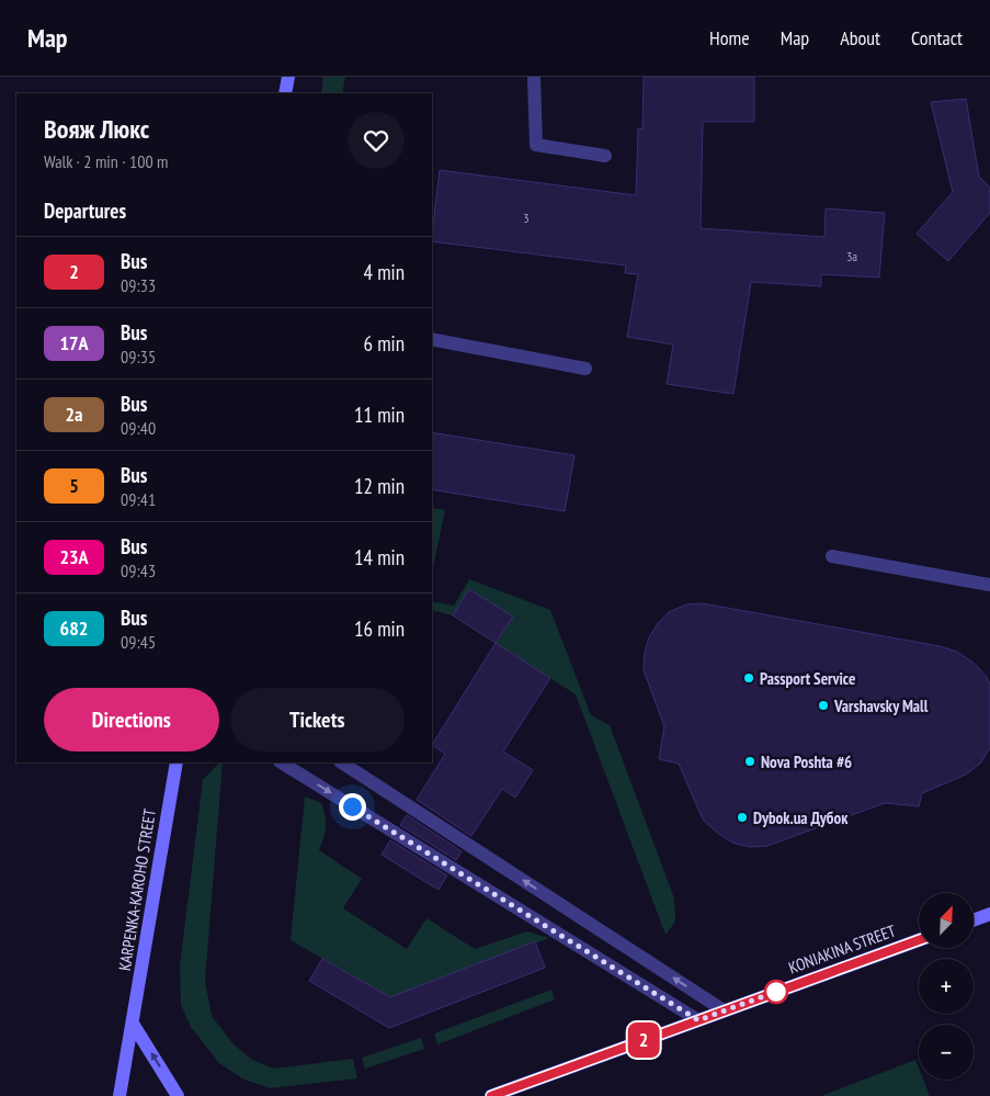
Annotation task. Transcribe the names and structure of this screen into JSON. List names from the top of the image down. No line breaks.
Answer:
{"streets":{"main road":["KARPENKA-KAROHO STREET","KONIAKINA STREET"]},"places":["Passport Service","Varshavsky Mall","Nova Poshta #6","Dybok.ua Дубок"],"lines":["bus line 2"],"house_numbers":["3","3а"],"north":"top right","page":{"header":"Map","nav":["Home","Map","About","Contact"],"on_map":"2","heading":[["Вояж Люкс","Walk · 2 min · 100 m"],"Departures"],"list":[{"mark":"2","name":"Bus","note":"09:33","value":"4 min"},{"mark":"17А","name":"Bus","note":"09:35","value":"6 min"},{"mark":"2а","name":"Bus","note":"09:40","value":"11 min"},{"mark":"5","name":"Bus","note":"09:41","value":"12 min"},{"mark":"23А","name":"Bus","note":"09:43","value":"14 min"},{"mark":"682","name":"Bus","note":"09:45","value":"16 min"}],"buttons":["Directions","Tickets"],"map_buttons":["+","−"]}}
